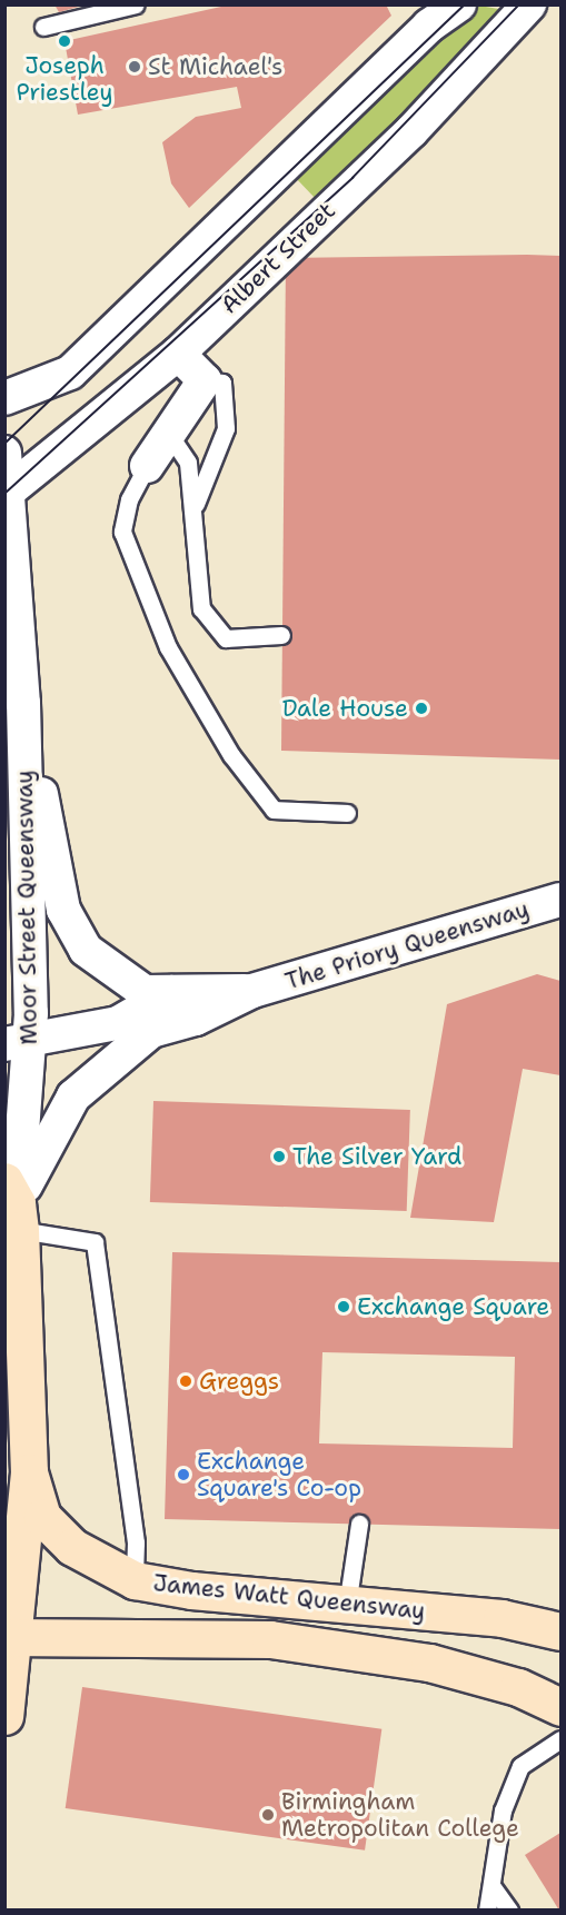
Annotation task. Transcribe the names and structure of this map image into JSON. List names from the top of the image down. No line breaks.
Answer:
{"streets":{"main road":["Moor Street Queensway","James Watt Queensway"],"street":["Albert Street","The Priory Queensway"]},"crossings":[["Albert Street","Moor Street Queensway"],["Moor Street Queensway","The Priory Queensway"],["Moor Street Queensway","James Watt Queensway"]],"places":["Joseph Priestley","St Michael's","Dale House","The Silver Yard","Exchange Square","Greggs","Exchange Square's Co-op","Birmingham Metropolitan College"]}
